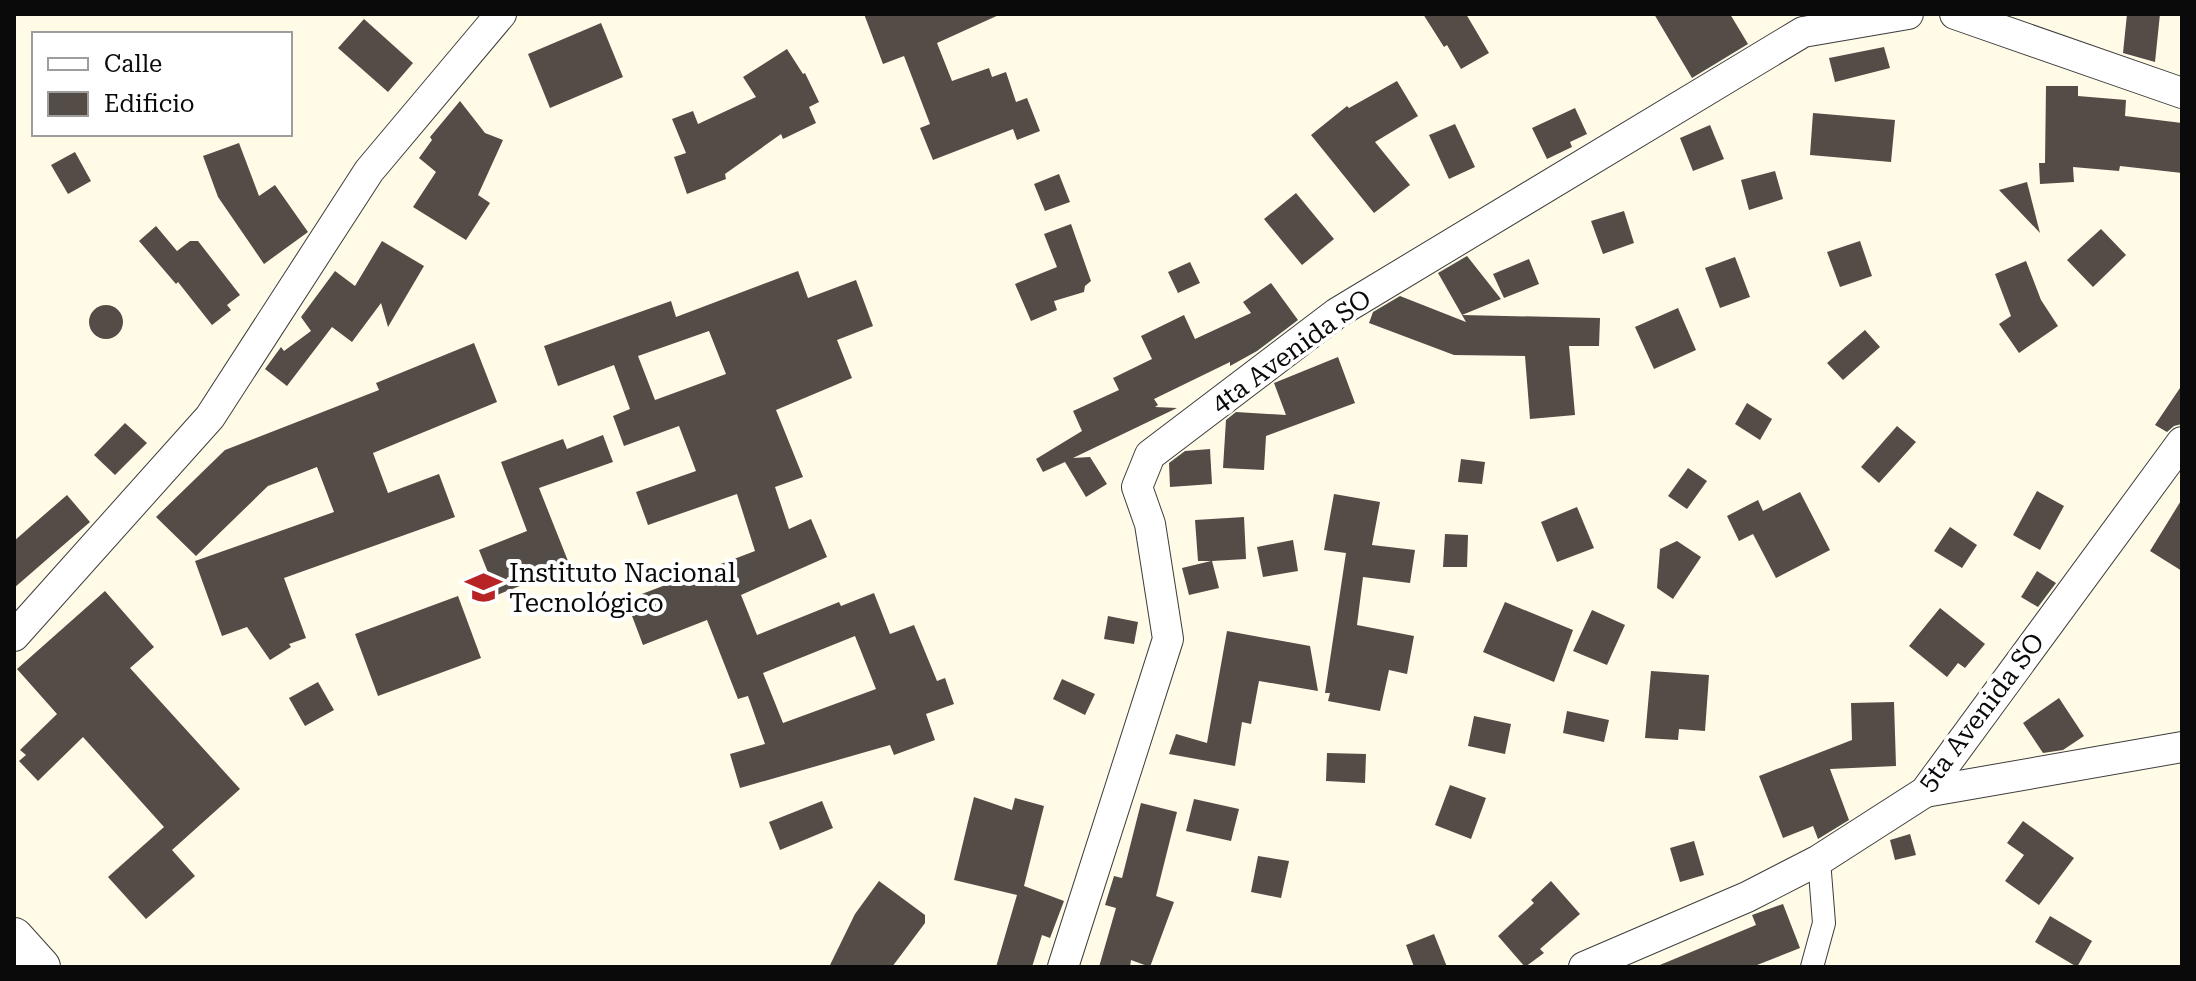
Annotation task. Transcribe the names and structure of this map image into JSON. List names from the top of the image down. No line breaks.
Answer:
{"streets":{"street":["4ta Avenida SO","5ta Avenida SO"]},"places":{"school or university":["Instituto Nacional Tecnológico"]},"legend":["Calle","Edificio"]}
